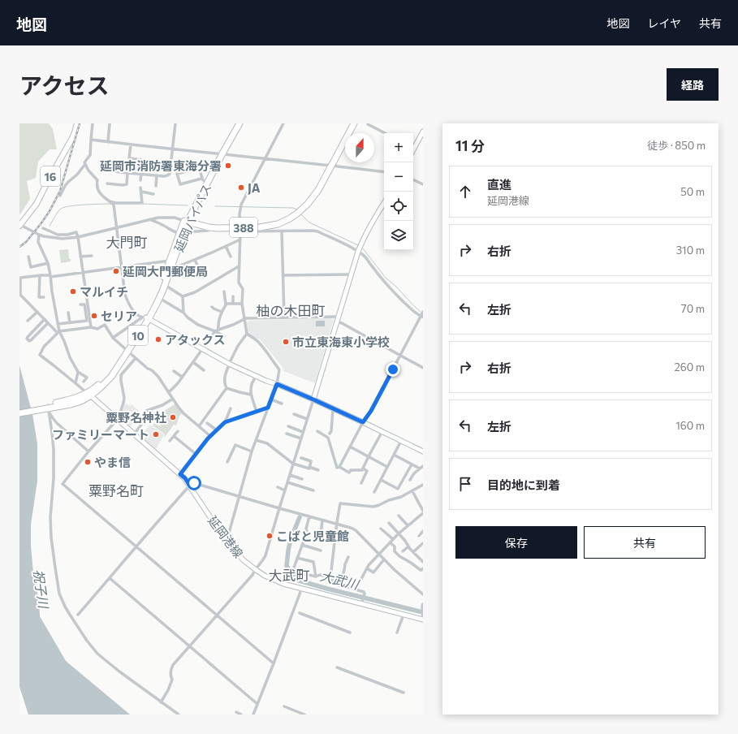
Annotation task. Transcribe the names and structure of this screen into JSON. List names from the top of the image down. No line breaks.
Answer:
{"streets":{"highway":["延岡バイパス","388","10"],"main road":["16"],"street":["延岡港線"]},"crossings":[["延岡バイパス","388"],["延岡バイパス","延岡港線"]],"districts":["大門町","柚の木田町","粟野名町","大武町"],"water":["大武川","祝子川"],"places":["延岡市消防署東海分署","JA","延岡大門郵便局","マルイチ","セリア","アタックス","市立東海東小学校","粟野名神社","ファミリーマート","やま信","こばと児童館"],"north":"top","page":{"header":"地図","nav":["地図","レイヤ","共有"],"title":"アクセス","buttons":["経路",["保存","共有"]],"heading":["11 分","徒歩 · 850 m"],"map_buttons":["+","−"],"list":[["直進","延岡港線","50 m"],["右折","310 m"],["左折","70 m"],["右折","260 m"],["左折","160 m"],"目的地に到着"]}}
